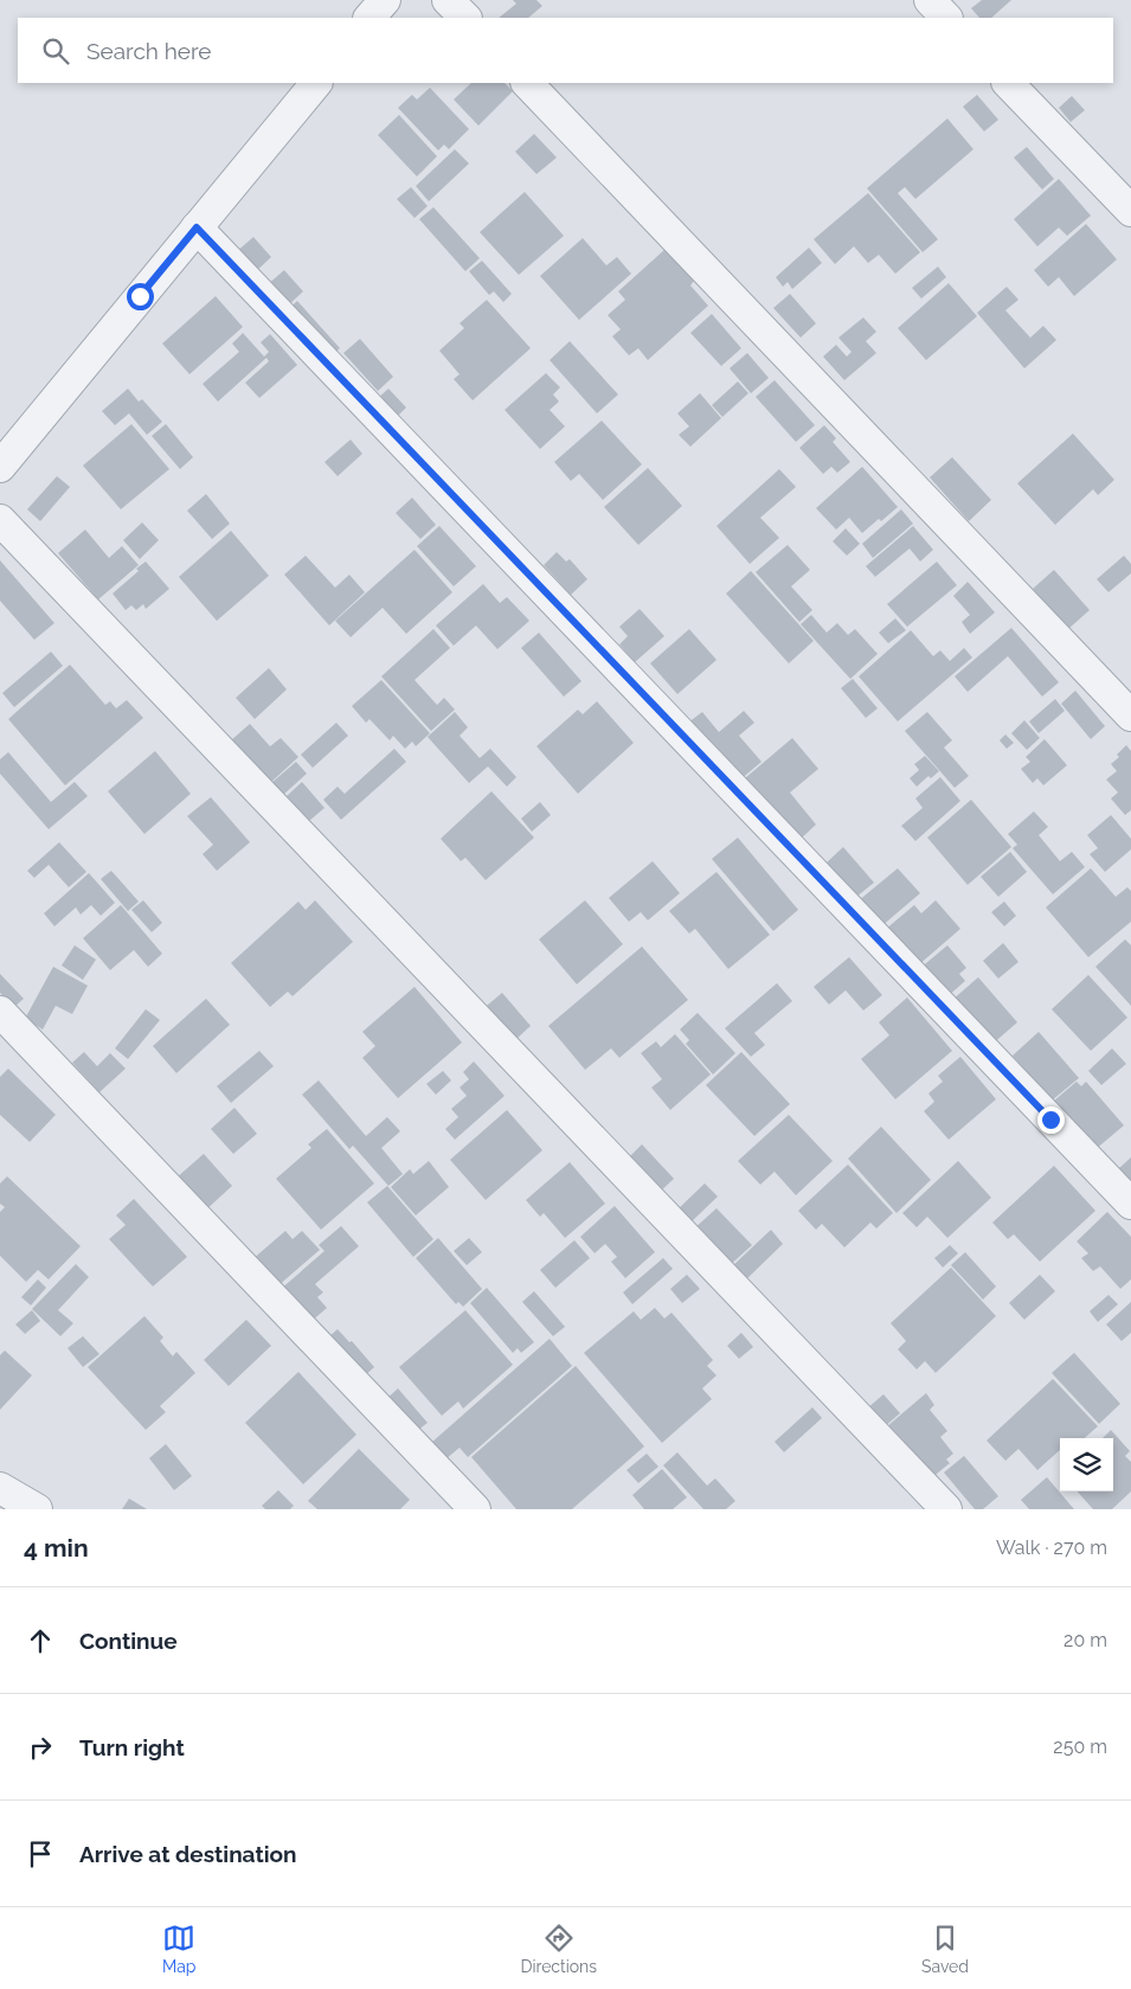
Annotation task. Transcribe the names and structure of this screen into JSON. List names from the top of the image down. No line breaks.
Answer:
{"page":{"search":"Search here","heading":["4 min","Walk · 270 m"],"list":[["Continue","20 m"],["Turn right","250 m"],"Arrive at destination"],"nav":["Map","Directions","Saved"]}}
